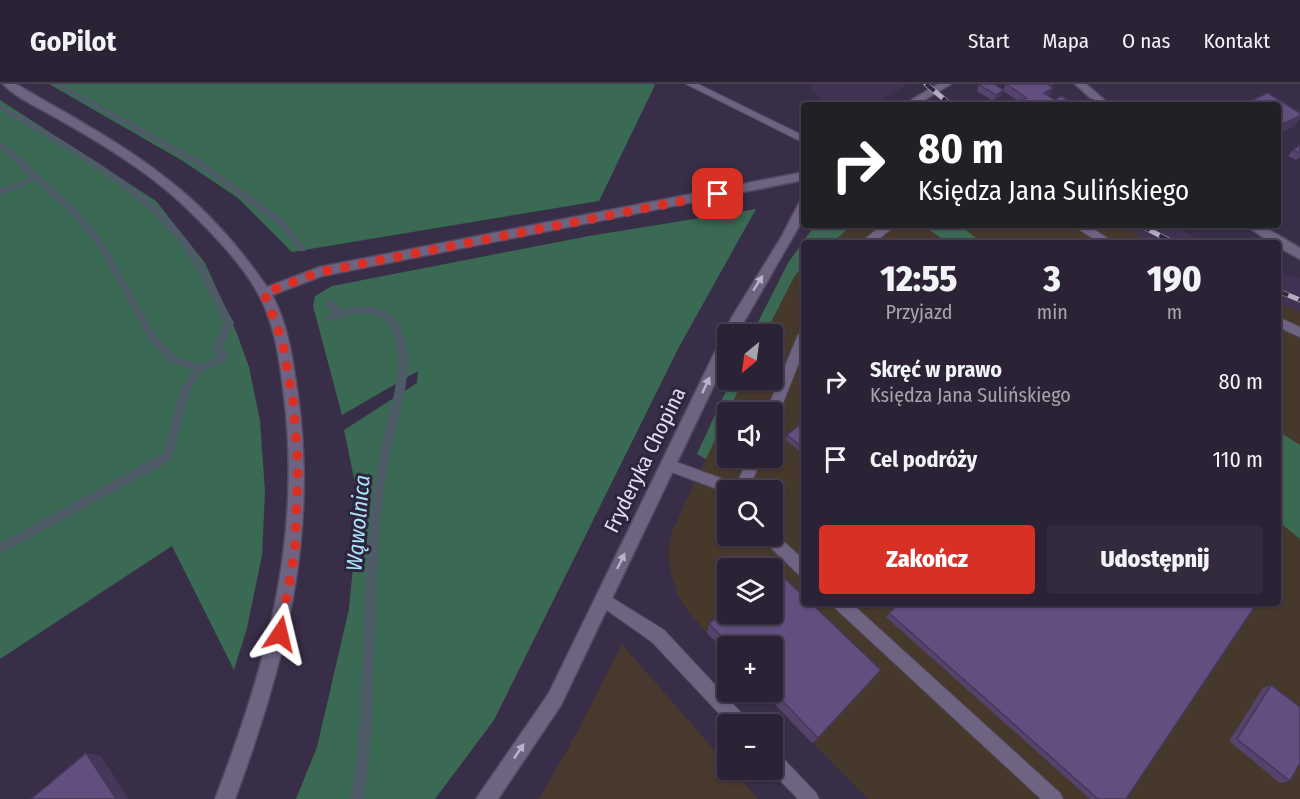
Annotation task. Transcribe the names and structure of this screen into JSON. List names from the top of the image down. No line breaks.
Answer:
{"streets":{"street":["Fryderyka Chopina"]},"one_way":["Fryderyka Chopina"],"water":["Wąwolnica"],"north":"bottom left","page":{"header":"GoPilot","nav":["Start","Mapa","O nas","Kontakt"],"turn":["80 m","Księdza Jana Sulińskiego"],"eta":["12:55","Przyjazd","3","min","190","m"],"map_buttons":["+","−"],"list":[{"name":"Skręć w prawo","note":"Księdza Jana Sulińskiego","value":"80 m"},{"name":"Cel podróży","value":"110 m"}],"buttons":["Zakończ","Udostępnij"]}}
